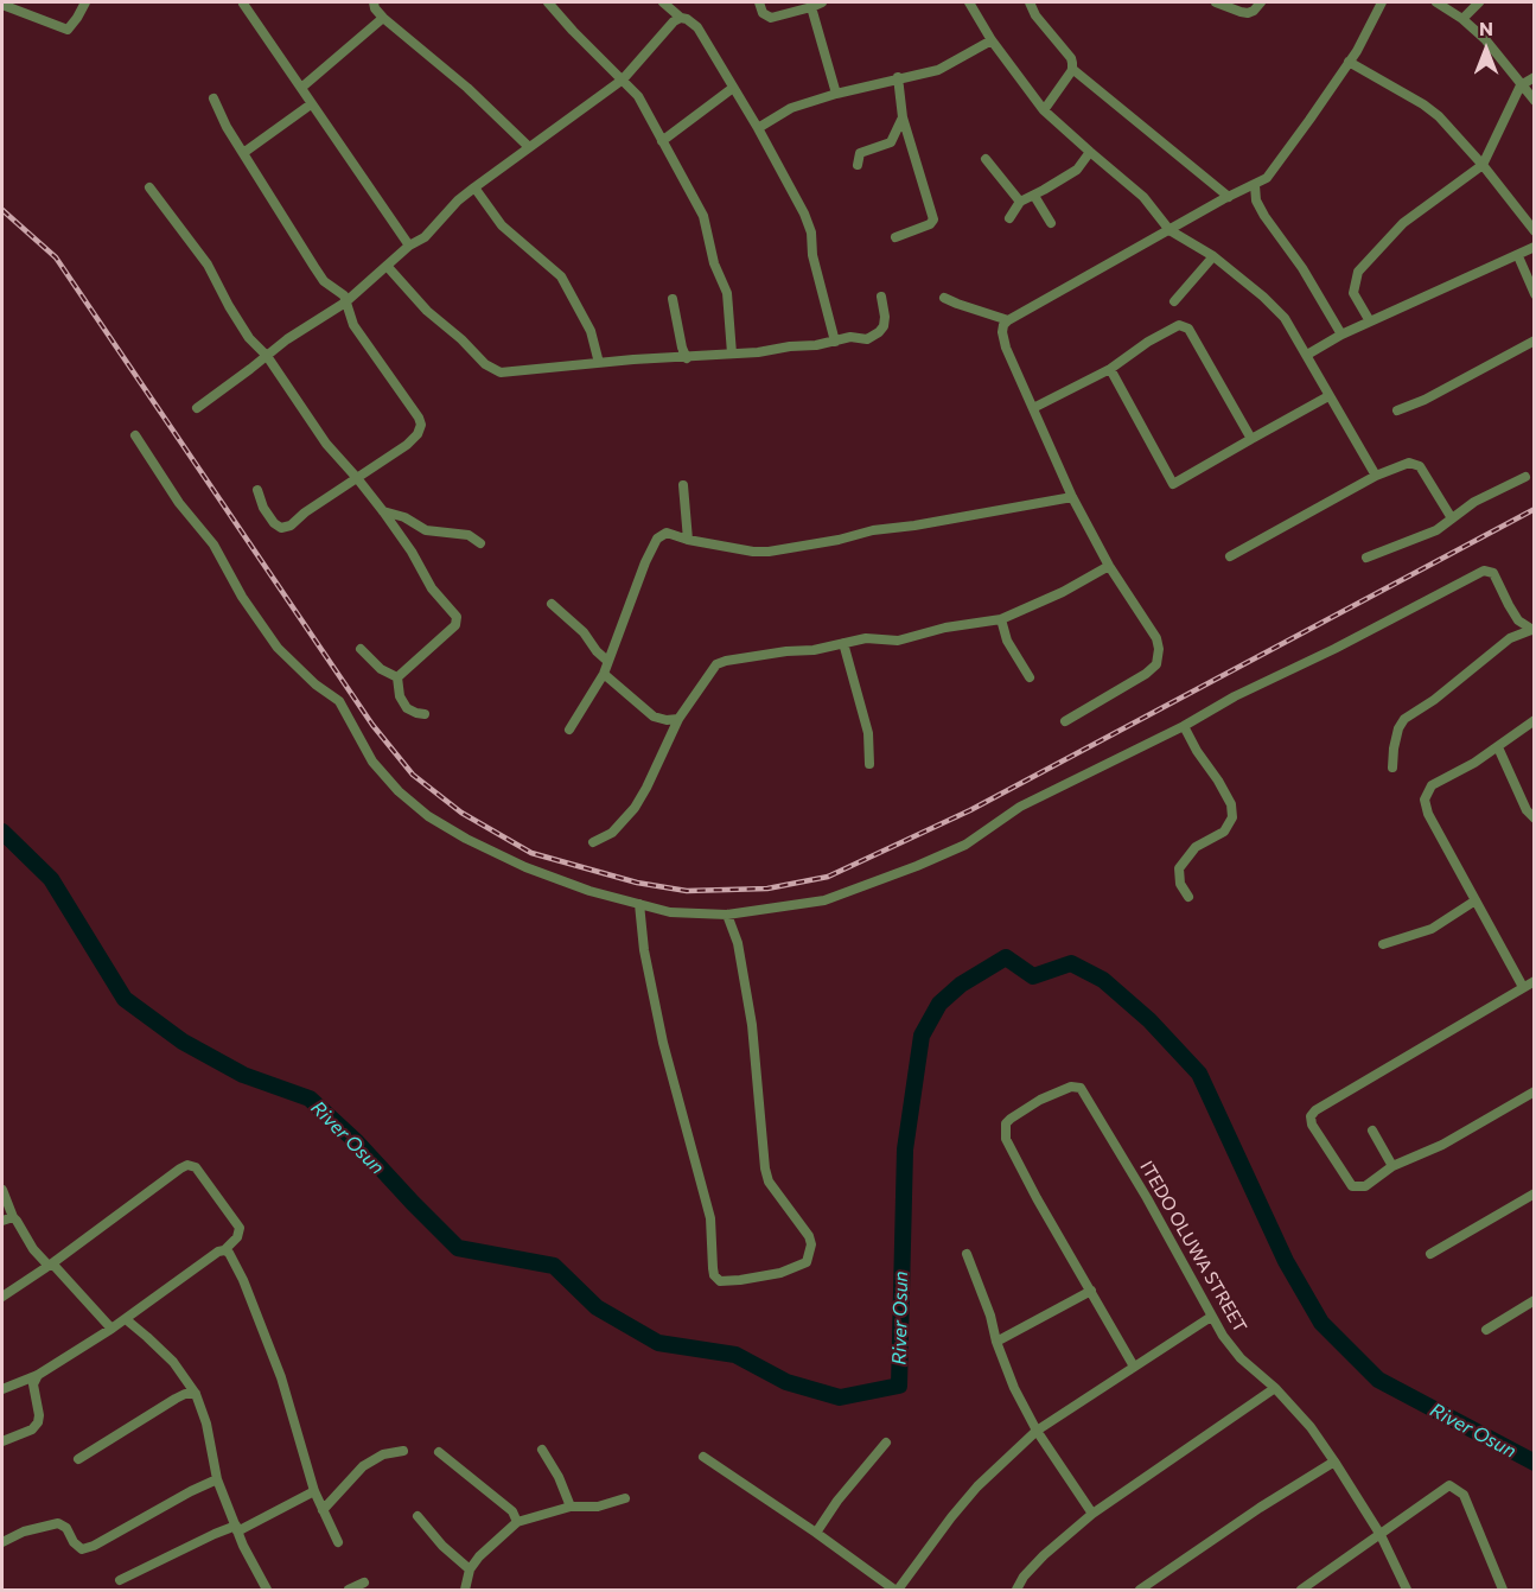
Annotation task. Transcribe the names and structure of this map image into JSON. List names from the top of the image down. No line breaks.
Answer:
{"streets":{"street":["ITEDO OLUWA STREET"]},"water":["River Osun"],"north":"top"}
